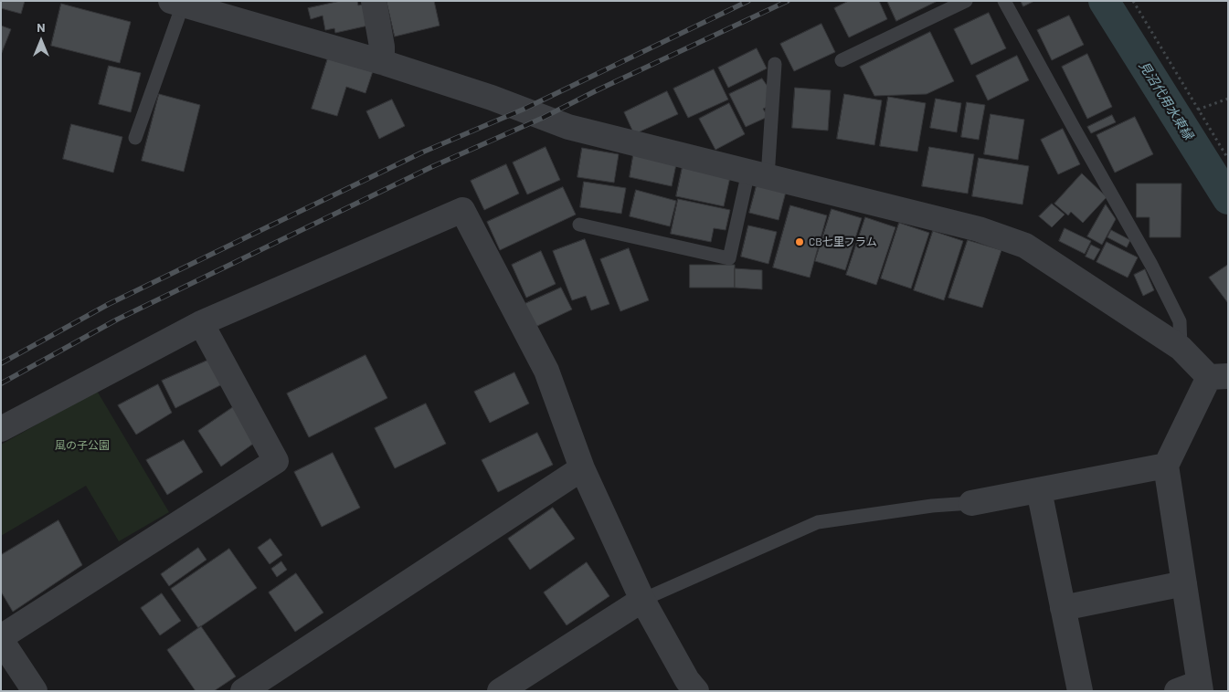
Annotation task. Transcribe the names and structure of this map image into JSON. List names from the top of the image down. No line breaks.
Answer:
{"water":["見沼代用水東縁"],"parks":["風の子公園"],"places":["CB七里フラム"],"north":"top"}
